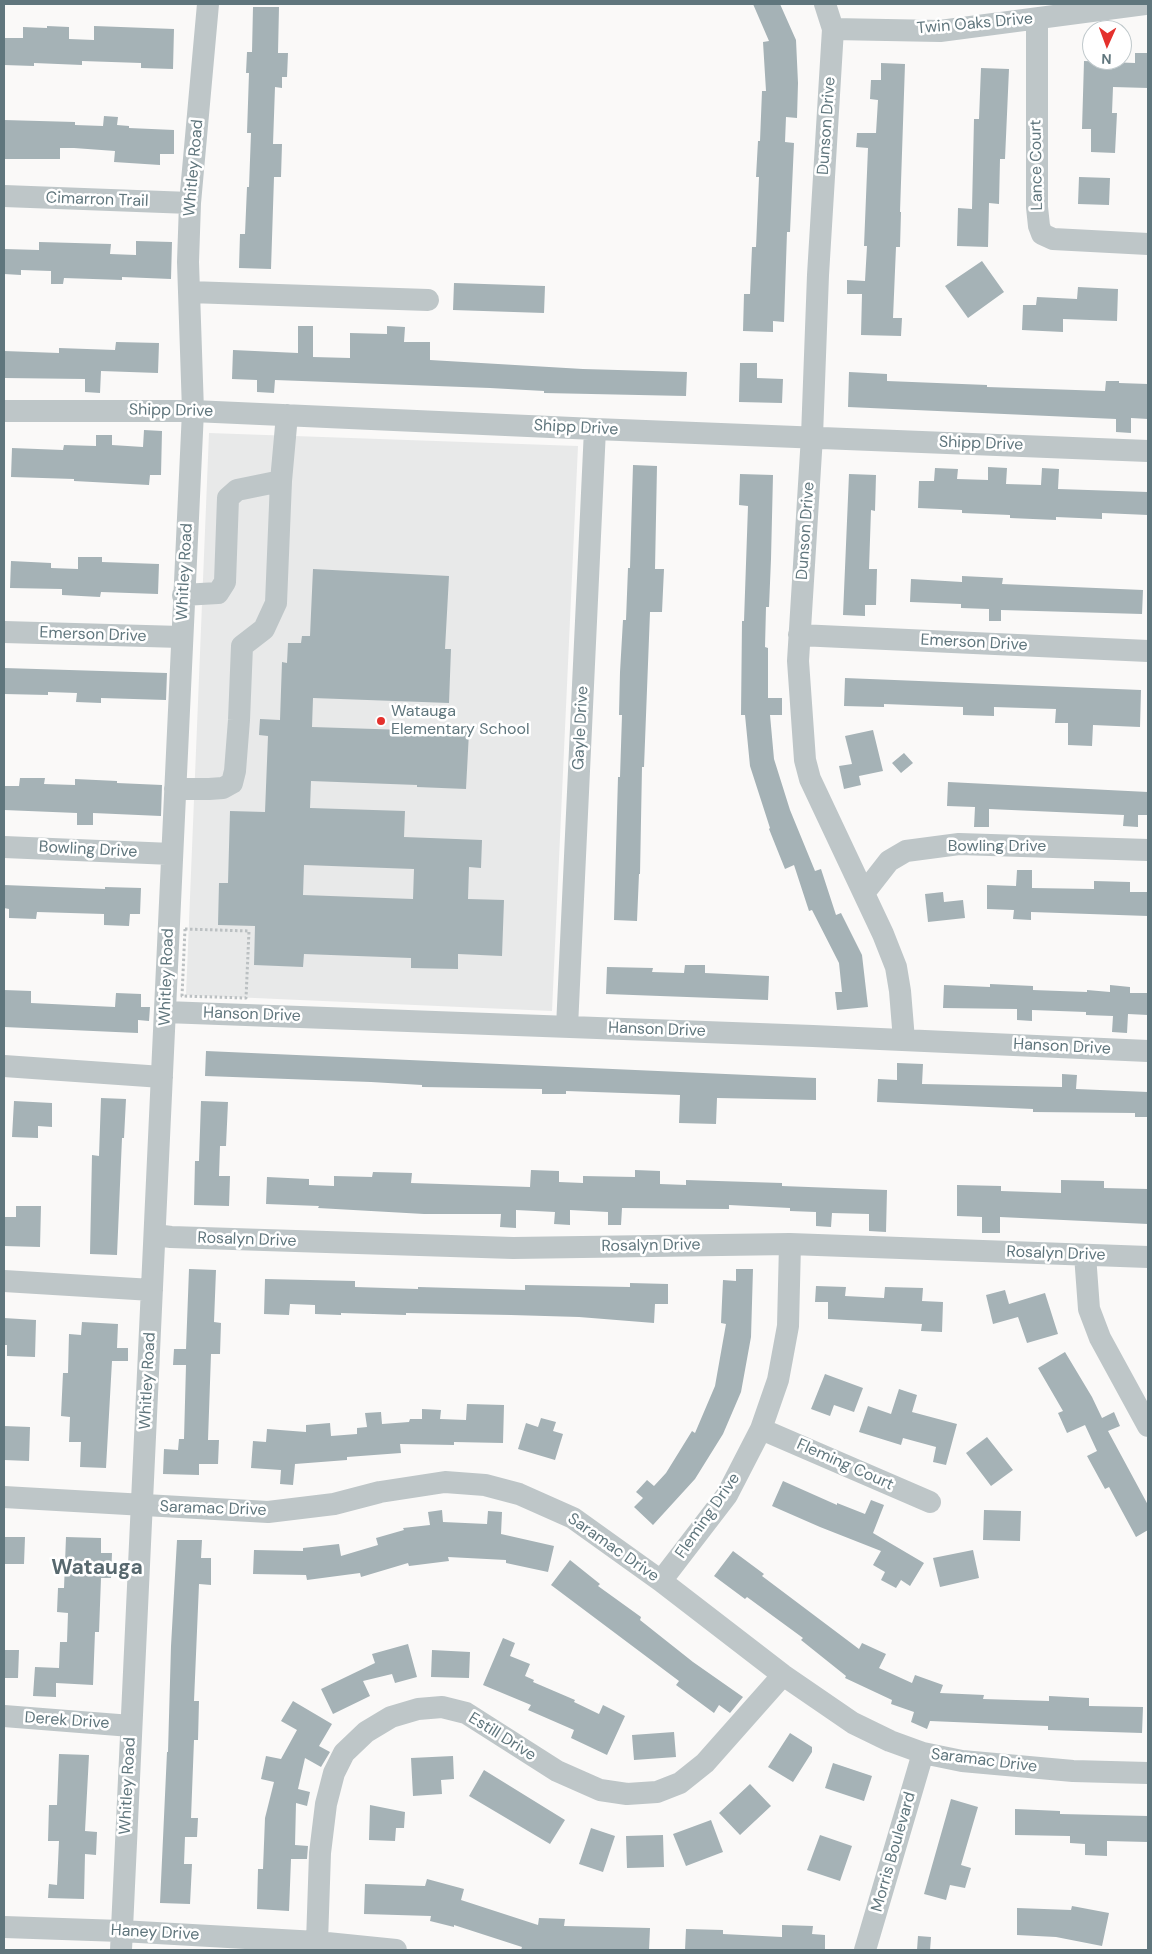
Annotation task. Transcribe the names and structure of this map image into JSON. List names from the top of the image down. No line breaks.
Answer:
{"streets":{"street":["Twin Oaks Drive","Dunson Drive","Lance Court","Whitley Road","Cimarron Trail","Shipp Drive","Emerson Drive","Gayle Drive","Bowling Drive","Hanson Drive","Rosalyn Drive","Fleming Court","Saramac Drive","Fleming Drive","Derek Drive","Estill Drive","Morris Boulevard","Haney Drive"]},"crossings":[["Twin Oaks Drive","Dunson Drive"],["Twin Oaks Drive","Lance Court"],["Dunson Drive","Shipp Drive"],["Dunson Drive","Emerson Drive"],["Dunson Drive","Bowling Drive"],["Dunson Drive","Hanson Drive"],["Whitley Road","Cimarron Trail"],["Whitley Road","Shipp Drive"],["Whitley Road","Emerson Drive"],["Whitley Road","Bowling Drive"],["Whitley Road","Hanson Drive"],["Whitley Road","Rosalyn Drive"],["Whitley Road","Saramac Drive"],["Whitley Road","Derek Drive"],["Whitley Road","Haney Drive"],["Shipp Drive","Gayle Drive"],["Gayle Drive","Hanson Drive"],["Rosalyn Drive","Fleming Drive"],["Fleming Court","Fleming Drive"],["Saramac Drive","Fleming Drive"],["Saramac Drive","Estill Drive"],["Saramac Drive","Morris Boulevard"],["Estill Drive","Haney Drive"]],"districts":["Watauga"],"places":["Watauga Elementary School"],"north":"bottom"}
